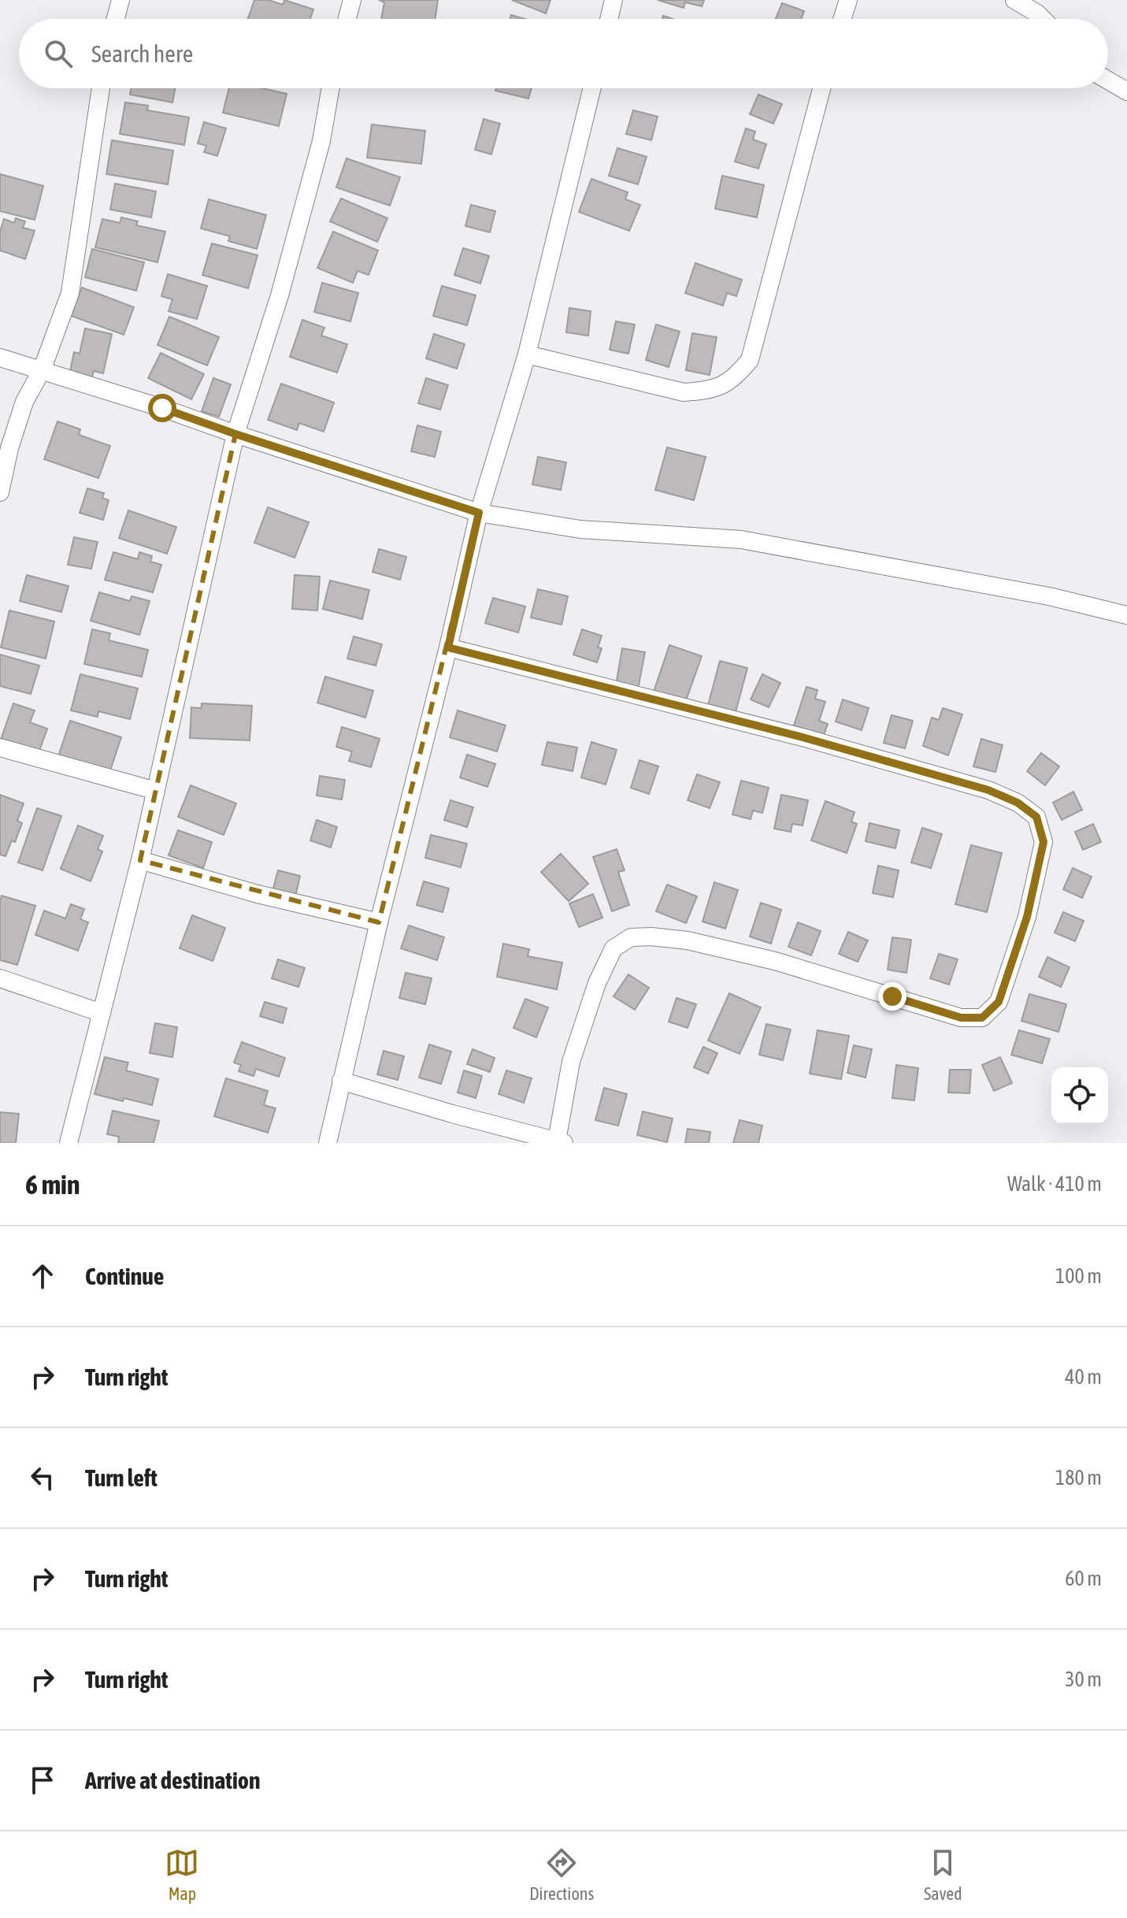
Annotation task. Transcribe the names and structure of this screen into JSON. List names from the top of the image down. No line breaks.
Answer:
{"page":{"search":"Search here","heading":["6 min","Walk · 410 m"],"list":[["Continue","100 m"],["Turn right","40 m"],["Turn left","180 m"],["Turn right","60 m"],["Turn right","30 m"],"Arrive at destination"],"nav":["Map","Directions","Saved"]}}
